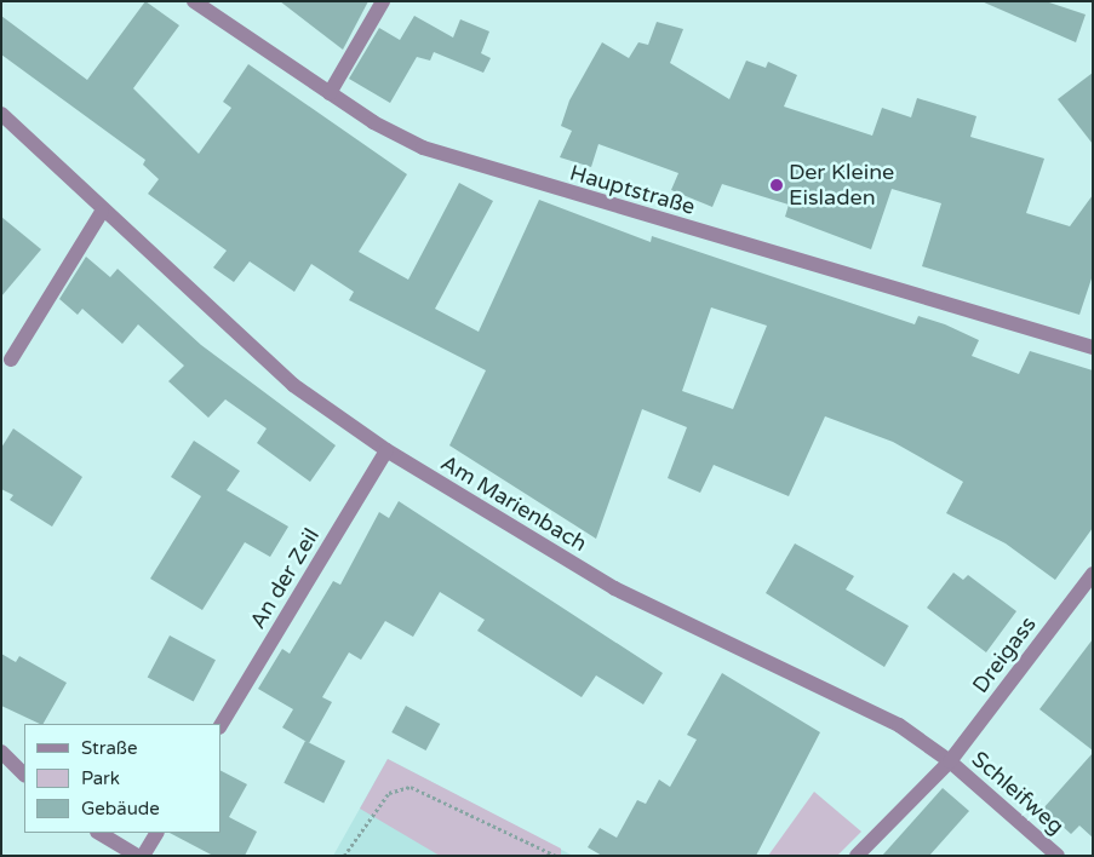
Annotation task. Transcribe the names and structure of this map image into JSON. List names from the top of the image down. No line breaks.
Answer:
{"streets":{"street":["Hauptstraße","Am Marienbach","An der Zeil","Dreigass","Schleifweg"]},"crossings":[["Am Marienbach","An der Zeil"],["Am Marienbach","Dreigass"],["Am Marienbach","Schleifweg"],["Dreigass","Schleifweg"]],"places":["Der Kleine Eisladen"],"legend":["Straße","Park","Gebäude"]}
